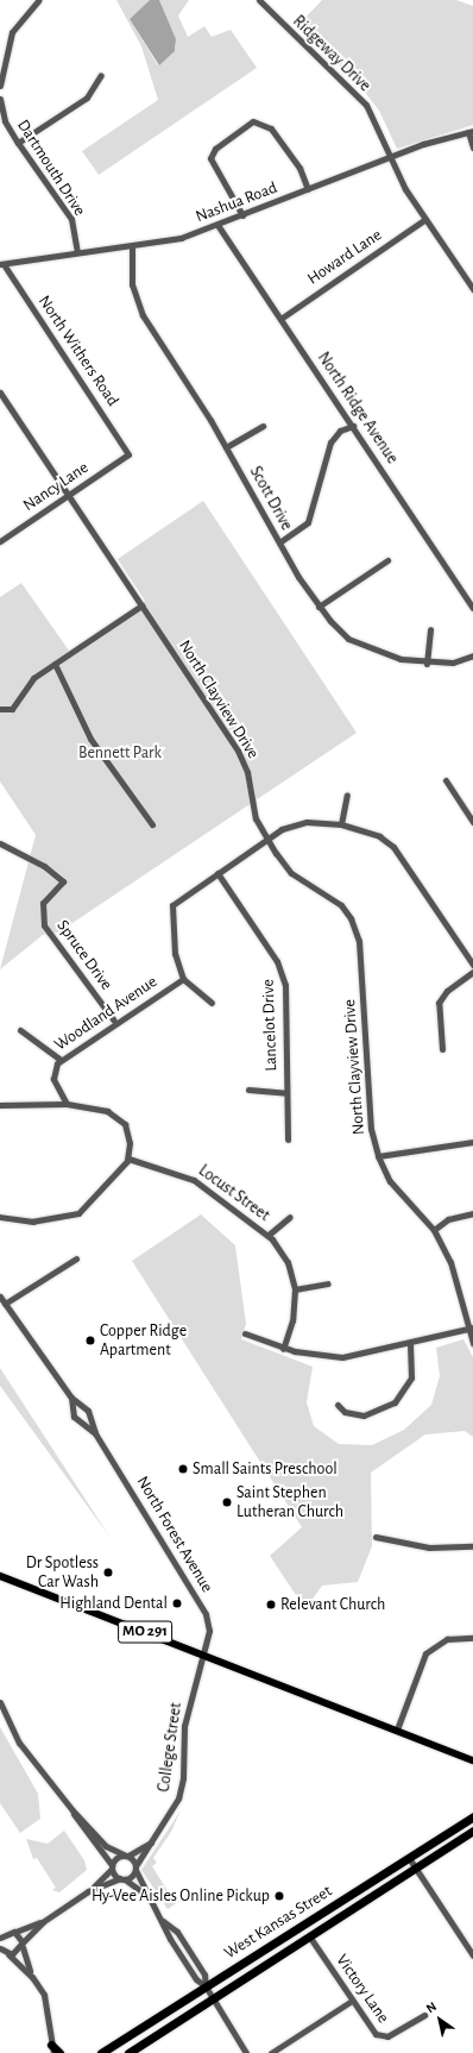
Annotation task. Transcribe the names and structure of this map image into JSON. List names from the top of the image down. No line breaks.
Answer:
{"streets":{"highway":["West Kansas Street"],"main road":["MO 291"],"street":["Ridgeway Drive","Dartmouth Drive","Nashua Road","Howard Lane","North Withers Road","North Ridge Avenue","Nancy Lane","Scott Drive","North Clayview Drive","Spruce Drive","Woodland Avenue","Lancelot Drive","Locust Street","North Forest Avenue","College Street","Victory Lane"]},"crossings":[["Ridgeway Drive","Nashua Road"],["Ridgeway Drive","Howard Lane"],["Dartmouth Drive","Nashua Road"],["Nashua Road","North Withers Road"],["Nashua Road","North Ridge Avenue"],["Nashua Road","Scott Drive"],["Howard Lane","North Ridge Avenue"],["North Withers Road","Nancy Lane"],["Nancy Lane","North Clayview Drive"],["Spruce Drive","Woodland Avenue"],["North Forest Avenue","MO 291"],["North Forest Avenue","College Street"],["MO 291","College Street"],["West Kansas Street","Victory Lane"]],"parks":["Bennett Park"],"places":["Copper Ridge Apartment","Small Saints Preschool","Saint Stephen Lutheran Church","Dr Spotless Car Wash","Highland Dental","Relevant Church","Hy-Vee Aisles Online Pickup"],"north":"top left"}
